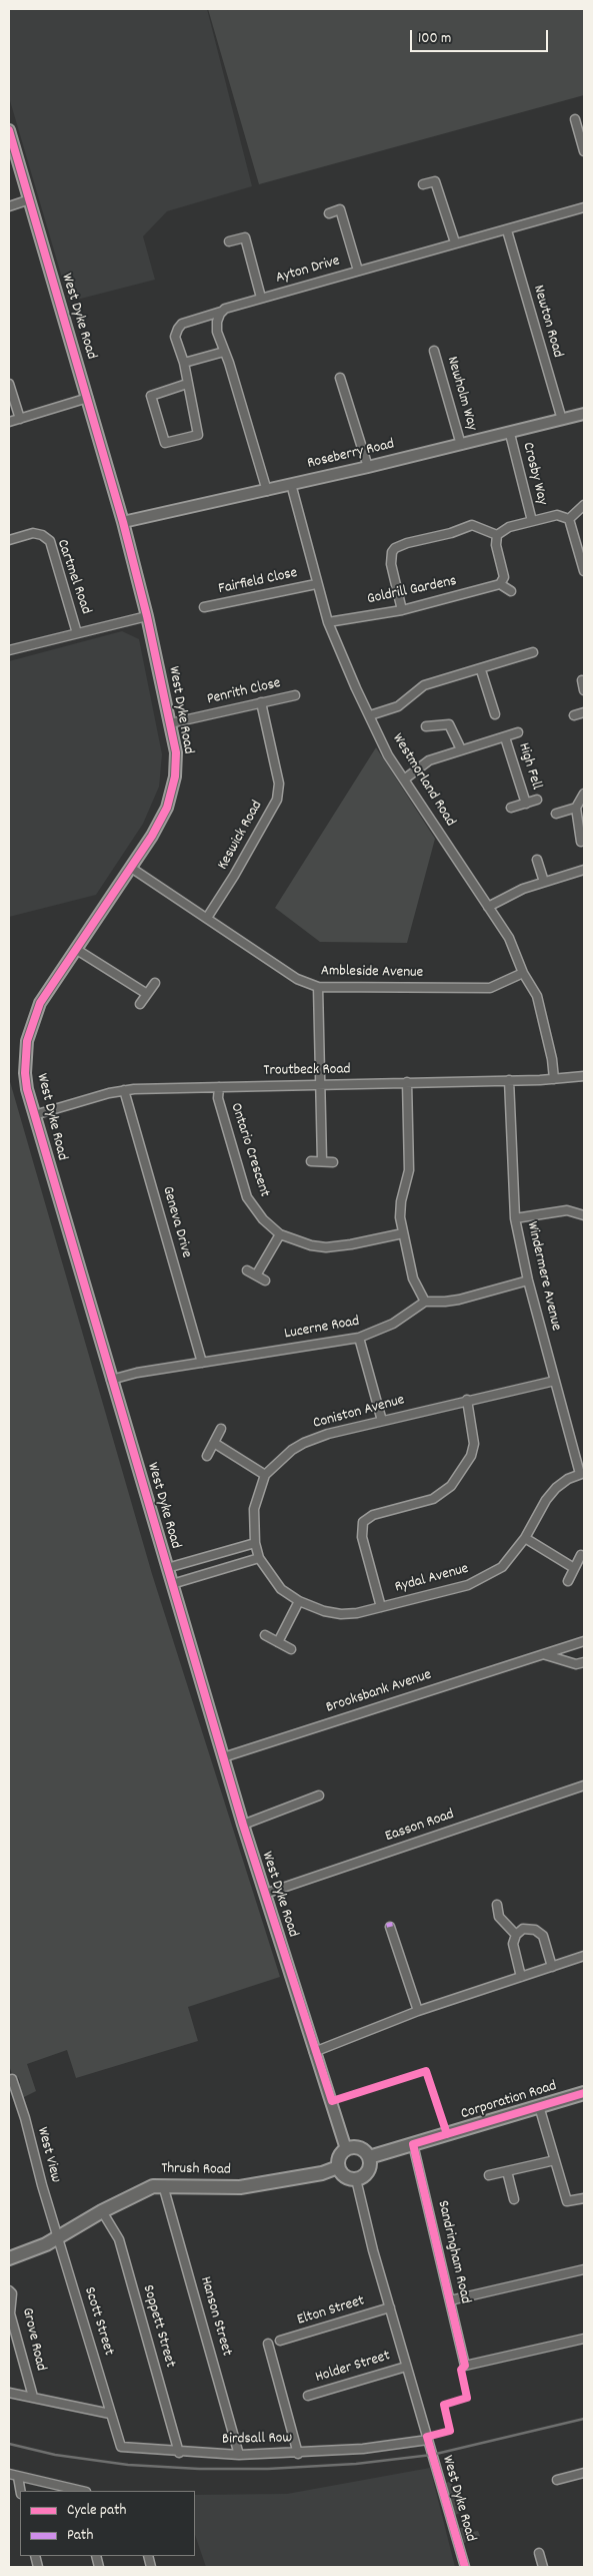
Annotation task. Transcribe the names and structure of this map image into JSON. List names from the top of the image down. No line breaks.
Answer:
{"streets":{"main road":["Corporation Road","Thrush Road"],"street":["Ayton Drive","West Dyke Road","Newton Road","Newholm Way","Roseberry Road","Crosby Way","Cartmel Road","Fairfield Close","Goldrill Gardens","Penrith Close","High Fell","Westmorland Road","Keswick Road","Ambleside Avenue","Troutbeck Road","Ontario Crescent","Geneva Drive","Windermere Avenue","Lucerne Road","Coniston Avenue","Rydal Avenue","Brooksbank Avenue","Easson Road","West View","Sandringham Road","Elton Street","Hanson Street","Scott Street","Soppett Street","Grove Road","Holder Street","Birdsall Row"]},"crossings":[["Ayton Drive","Newton Road"],["West Dyke Road","Roseberry Road"],["West Dyke Road","Cartmel Road"],["West Dyke Road","Penrith Close"],["West Dyke Road","Ambleside Avenue"],["West Dyke Road","Troutbeck Road"],["West Dyke Road","Lucerne Road"],["West Dyke Road","Brooksbank Avenue"],["West Dyke Road","Easson Road"],["West Dyke Road","Corporation Road"],["West Dyke Road","Thrush Road"],["West Dyke Road","Elton Street"],["West Dyke Road","Holder Street"],["West Dyke Road","Birdsall Row"],["Newton Road","Roseberry Road"],["Newholm Way","Roseberry Road"],["Roseberry Road","Crosby Way"],["Roseberry Road","Westmorland Road"],["Fairfield Close","Westmorland Road"],["Goldrill Gardens","Westmorland Road"],["Penrith Close","Keswick Road"],["Westmorland Road","Ambleside Avenue"],["Westmorland Road","Troutbeck Road"],["Keswick Road","Ambleside Avenue"],["Troutbeck Road","Ontario Crescent"],["Troutbeck Road","Geneva Drive"],["Troutbeck Road","Windermere Avenue"],["Geneva Drive","Lucerne Road"],["Windermere Avenue","Coniston Avenue"],["Windermere Avenue","Rydal Avenue"],["Coniston Avenue","Rydal Avenue"],["Corporation Road","Thrush Road"],["Corporation Road","Sandringham Road"],["West View","Thrush Road"],["West View","Scott Street"],["Thrush Road","Hanson Street"],["Thrush Road","Scott Street"],["Thrush Road","Soppett Street"],["Hanson Street","Birdsall Row"],["Scott Street","Birdsall Row"],["Soppett Street","Birdsall Row"]],"legend":["Cycle path","Path"],"scale_bar":"100 m"}
